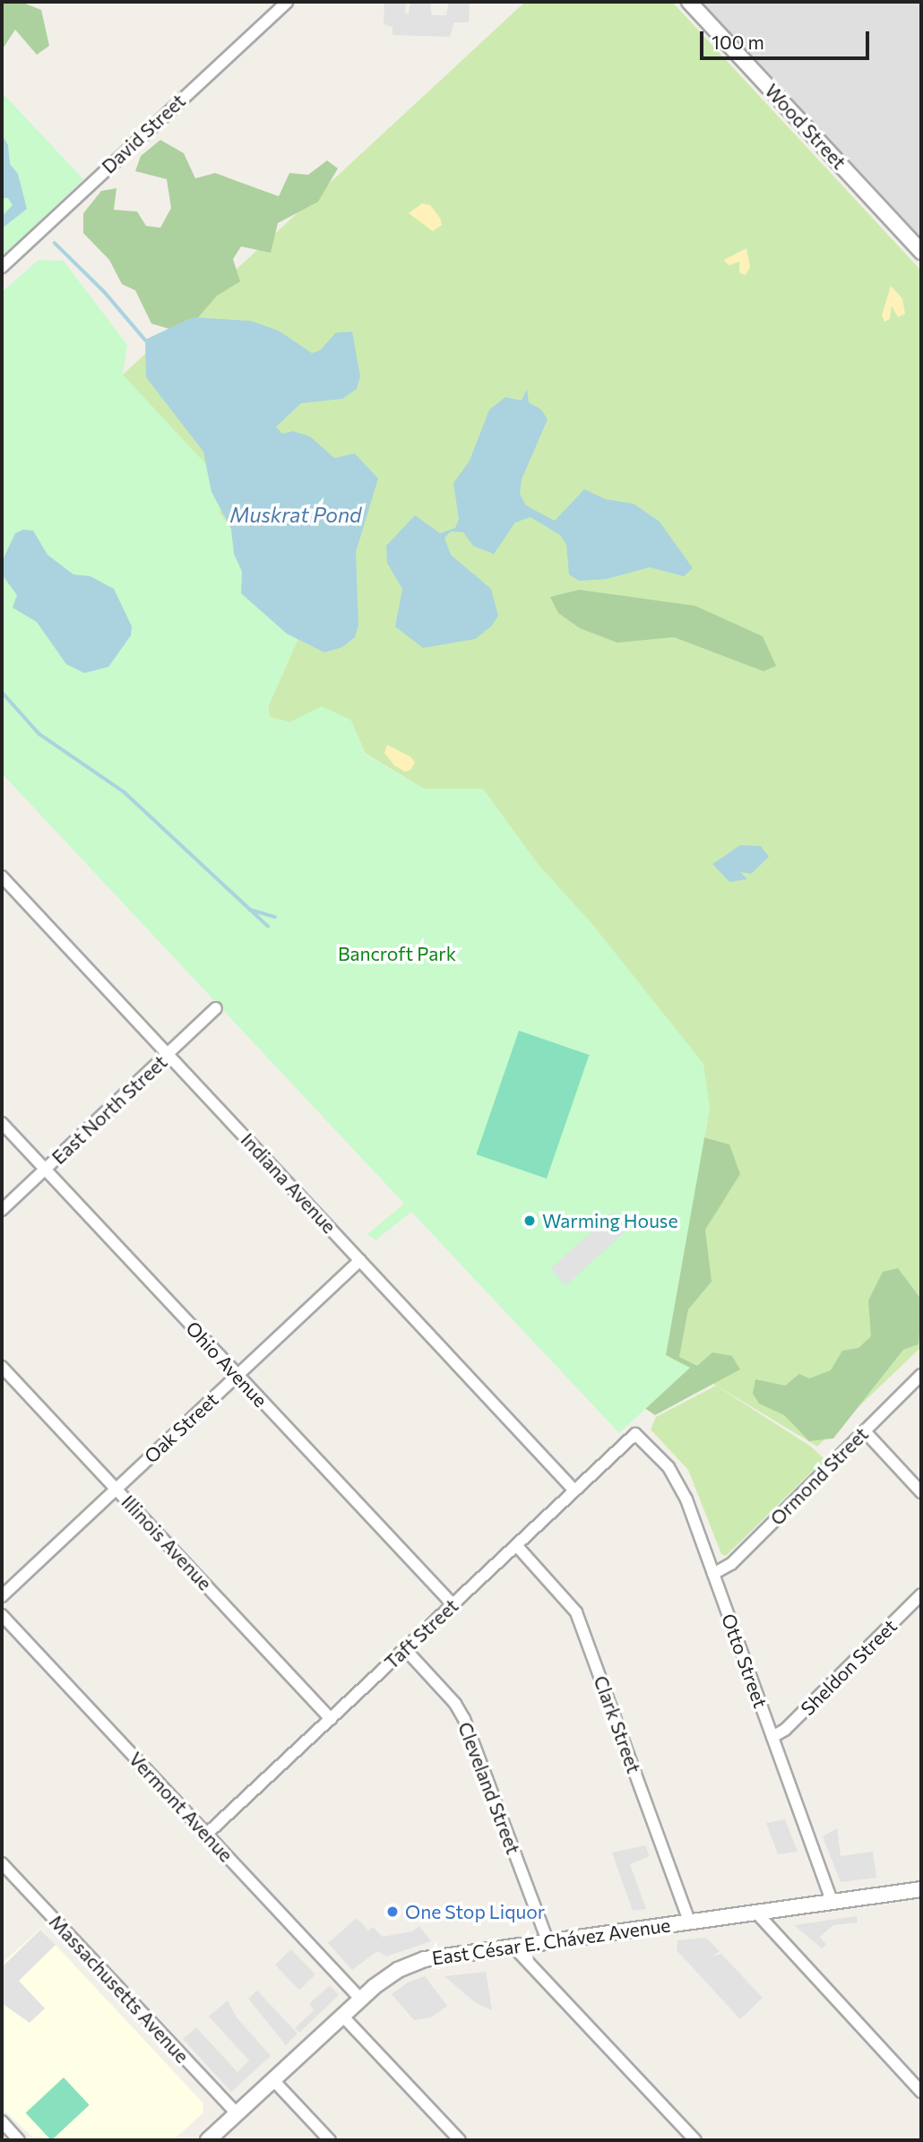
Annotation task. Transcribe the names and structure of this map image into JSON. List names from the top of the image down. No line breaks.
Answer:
{"streets":{"street":["Wood Street","David Street","East North Street","Indiana Avenue","Ohio Avenue","Oak Street","Ormond Street","Illinois Avenue","Taft Street","Otto Street","Sheldon Street","Clark Street","Cleveland Street","Vermont Avenue","East César E. Chávez Avenue","Massachusetts Avenue"]},"crossings":[["East North Street","Indiana Avenue"],["East North Street","Ohio Avenue"],["Indiana Avenue","Oak Street"],["Indiana Avenue","Taft Street"],["Ohio Avenue","Oak Street"],["Ohio Avenue","Taft Street"],["Oak Street","Illinois Avenue"],["Ormond Street","Otto Street"],["Illinois Avenue","Taft Street"],["Taft Street","Otto Street"],["Taft Street","Clark Street"],["Taft Street","Cleveland Street"],["Taft Street","Vermont Avenue"],["Otto Street","Sheldon Street"],["Otto Street","East César E. Chávez Avenue"],["Clark Street","East César E. Chávez Avenue"],["Cleveland Street","East César E. Chávez Avenue"],["Vermont Avenue","East César E. Chávez Avenue"],["East César E. Chávez Avenue","Massachusetts Avenue"]],"water":["Muskrat Pond"],"parks":["Bancroft Park"],"places":["Warming House","One Stop Liquor"],"scale_bar":"100 m"}
